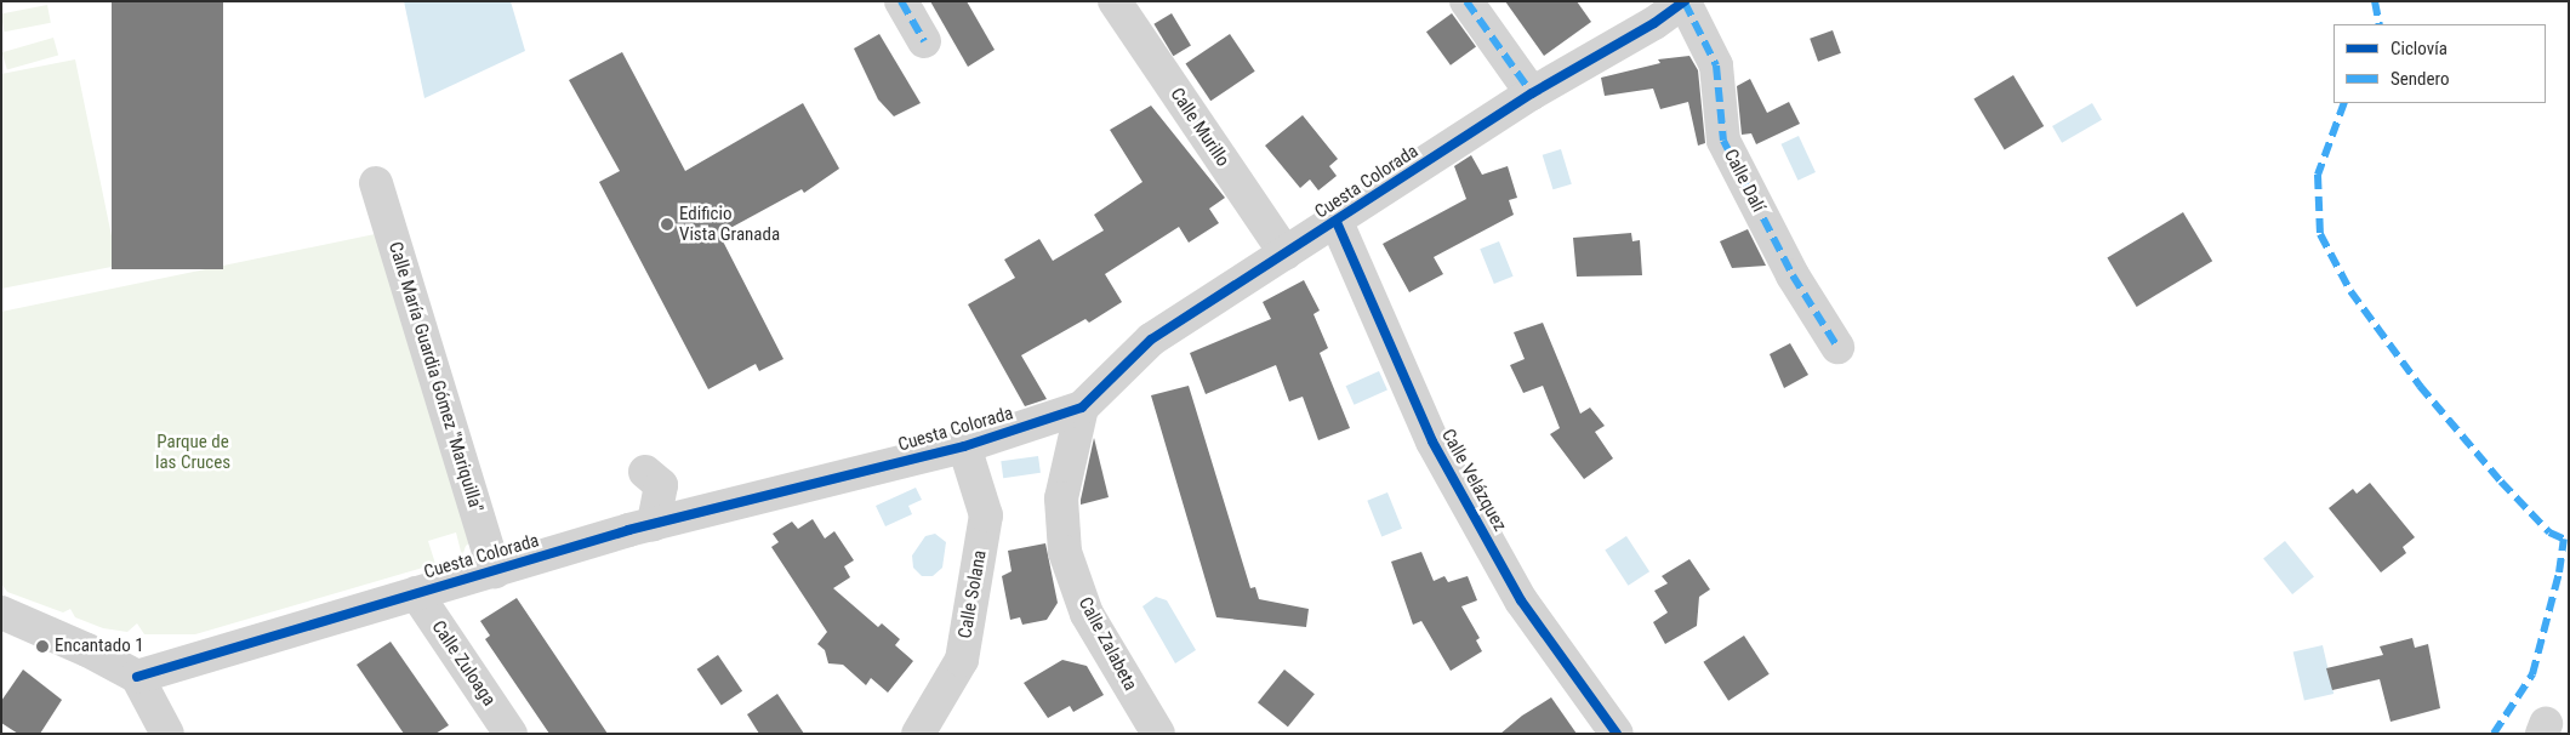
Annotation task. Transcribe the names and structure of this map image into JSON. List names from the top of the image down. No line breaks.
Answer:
{"streets":{"street":["Calle Murillo","Calle Dalí","Cuesta Colorada","Calle María Guardia Gómez \"Mariquilla\"","Calle Velázquez","Calle Solana","Calle Zalabeta","Calle Zuloaga"]},"crossings":[["Calle Murillo","Cuesta Colorada"],["Calle Dalí","Cuesta Colorada"],["Cuesta Colorada","Calle María Guardia Gómez \"Mariquilla\""],["Cuesta Colorada","Calle Velázquez"],["Cuesta Colorada","Calle Solana"],["Cuesta Colorada","Calle Zalabeta"],["Cuesta Colorada","Calle Zuloaga"]],"parks":["Parque de las Cruces"],"places":["Edificio Vista Granada","Encantado 1"],"legend":["Ciclovía","Sendero"]}
